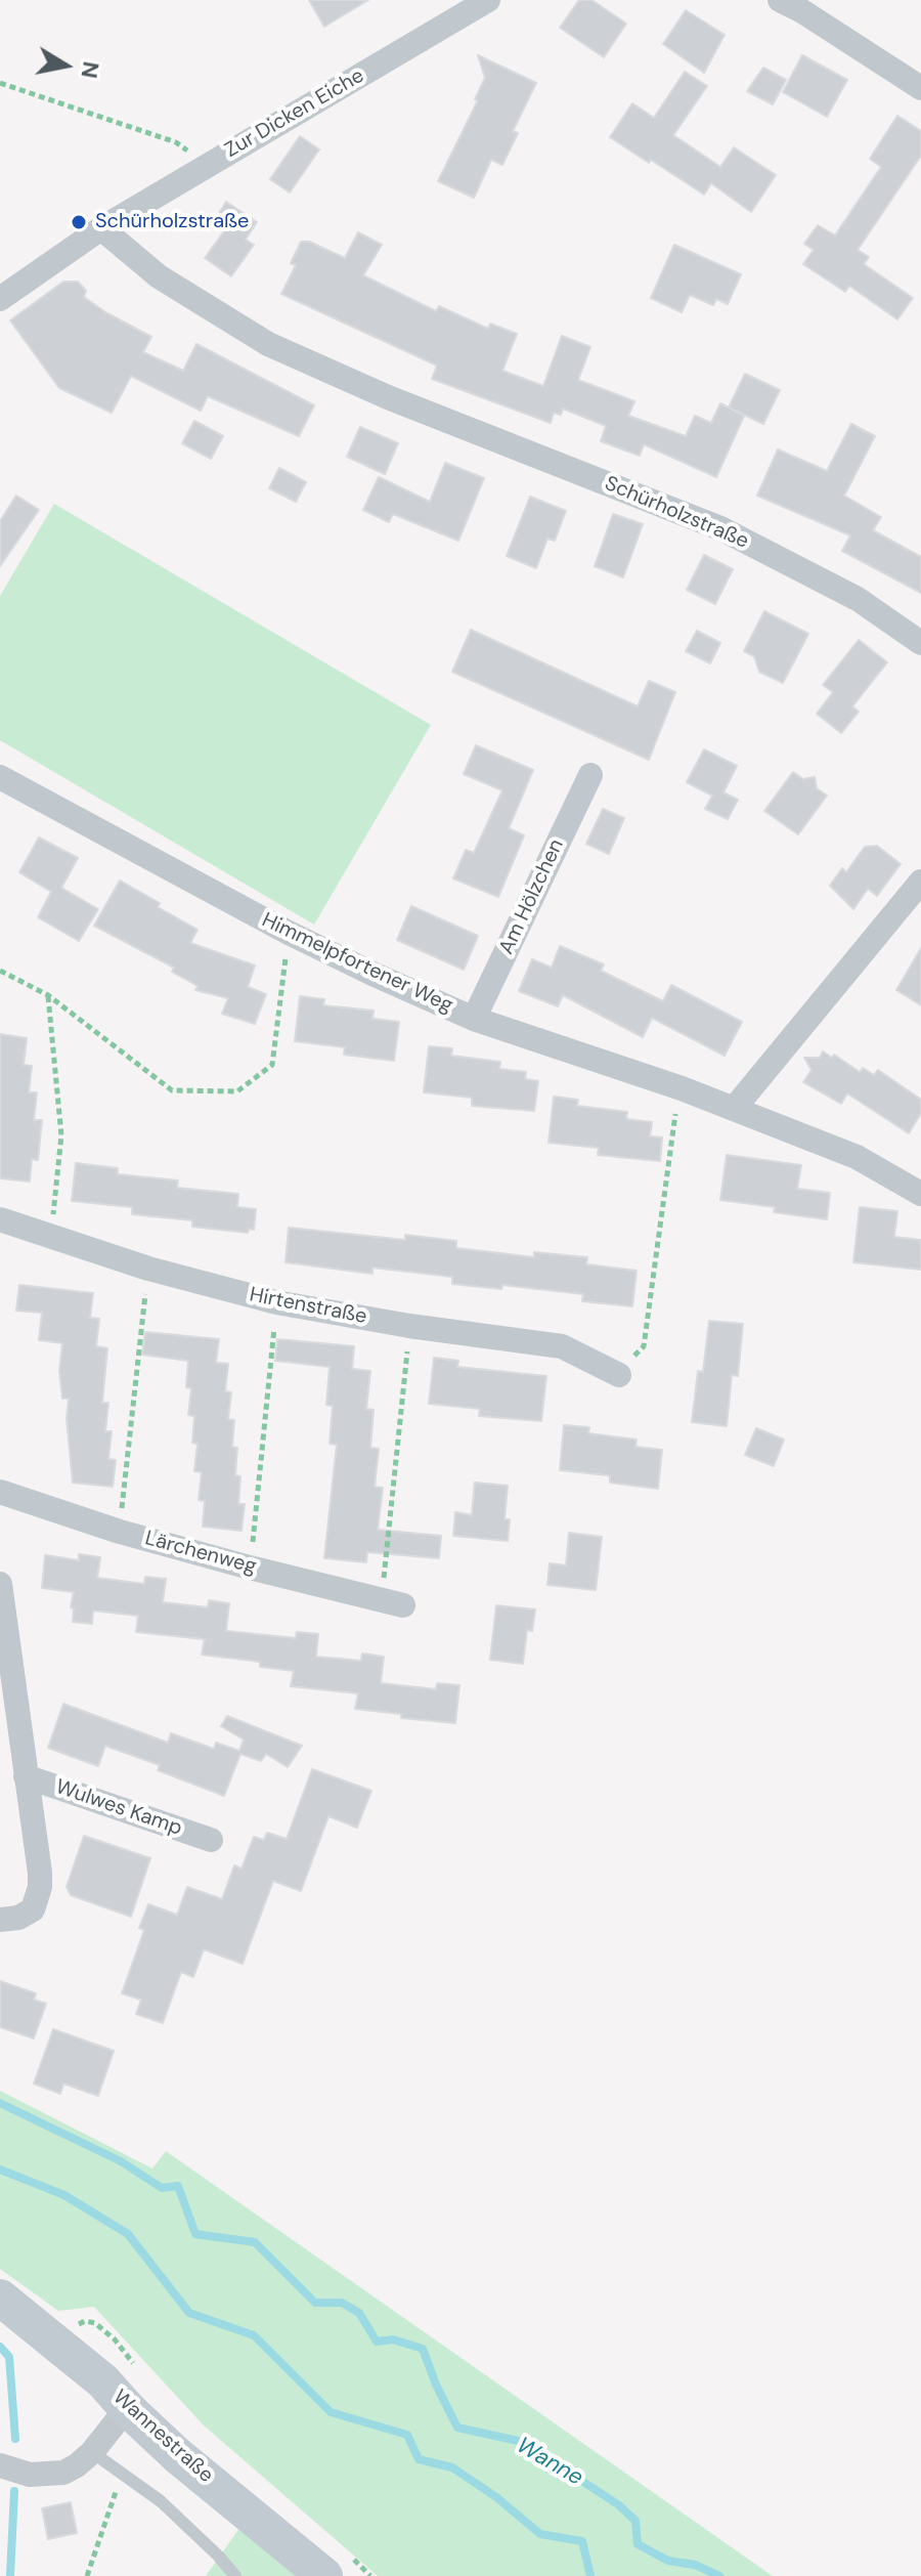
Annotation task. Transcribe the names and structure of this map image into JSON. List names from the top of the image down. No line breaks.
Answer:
{"streets":{"street":["Zur Dicken Eiche","Schürholzstraße","Am Hölzchen","Himmelpfortener Weg","Hirtenstraße","Lärchenweg","Wulwes Kamp","Wannestraße"]},"crossings":[["Zur Dicken Eiche","Schürholzstraße"],["Am Hölzchen","Himmelpfortener Weg"]],"water":["Wanne"],"places":["Schürholzstraße"],"north":"right"}
